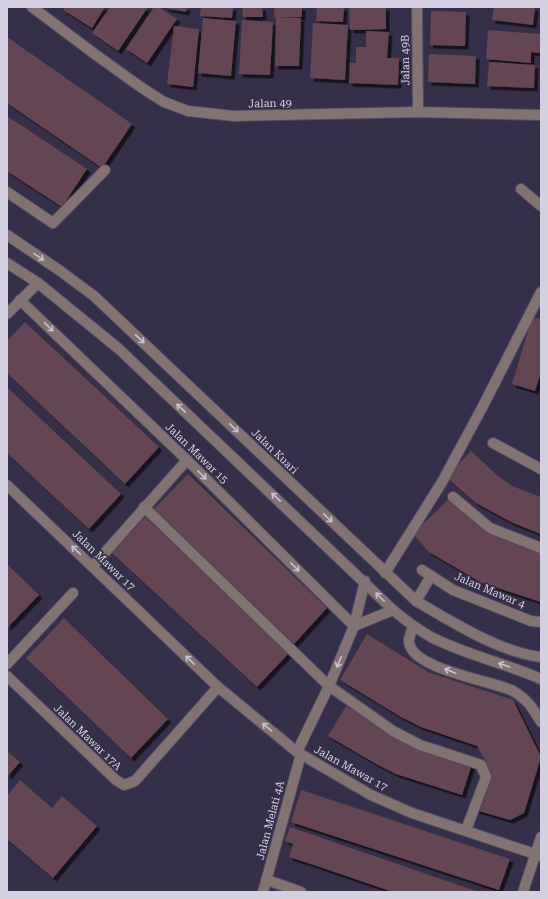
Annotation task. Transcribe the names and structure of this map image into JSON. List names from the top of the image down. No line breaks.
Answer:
{"streets":{"street":["Jalan 49B","Jalan 49","Jalan Kuari","Jalan Mawar 15","Jalan Mawar 17","Jalan Mawar 4","Jalan Mawar 17A","Jalan Melati 4A"]},"crossings":[["Jalan 49B","Jalan 49"],["Jalan Mawar 15","Jalan Mawar 17"],["Jalan Mawar 17","Jalan Mawar 17A"],["Jalan Mawar 17","Jalan Melati 4A"]]}
